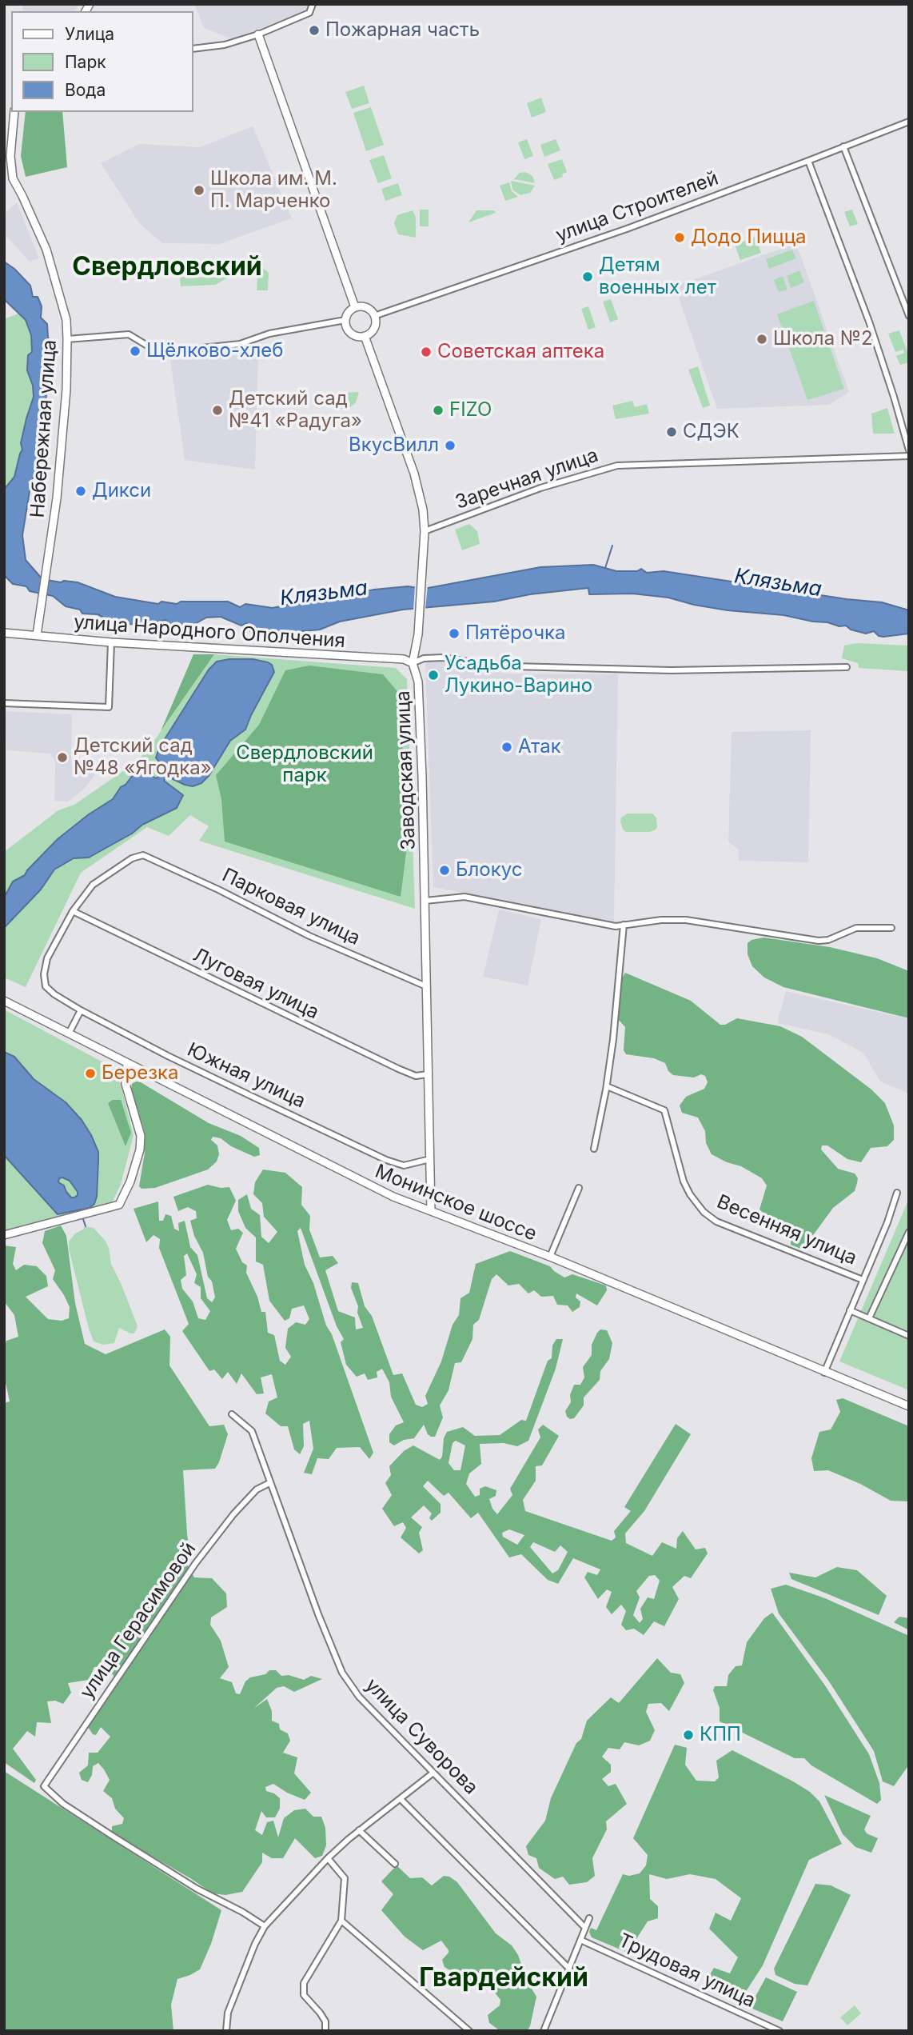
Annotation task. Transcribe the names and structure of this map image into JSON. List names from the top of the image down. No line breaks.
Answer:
{"streets":{"street":["улица Строителей","Набережная улица","Заречная улица","улица Народного Ополчения","Заводская улица","Парковая улица","Луговая улица","Южная улица","Монинское шоссе","Весенняя улица","улица Герасимовой","улица Суворова","Трудовая улица"]},"crossings":[["Набережная улица","улица Народного Ополчения"],["улица Народного Ополчения","Заводская улица"],["Заводская улица","Парковая улица"],["Заводская улица","Луговая улица"],["Заводская улица","Южная улица"],["Заводская улица","Монинское шоссе"],["Парковая улица","Луговая улица"],["Парковая улица","Южная улица"],["Луговая улица","Южная улица"],["улица Герасимовой","улица Суворова"]],"districts":["Свердловский","Гвардейский"],"water":["Клязьма"],"parks":["Свердловский парк"],"places":["Пожарная часть","Школа им. М. П. Марченко","Додо Пицца","Детям военных лет","Школа №2","Щёлково-хлеб","Советская аптека","Детский сад №41 «Радуга»","FIZO","СДЭК","ВкусВилл","Дикси","Пятёрочка","Усадьба Лукино-Варино","Атак","Детский сад №48 «Ягодка»","Блокус","Березка","КПП"],"legend":["Улица","Парк","Вода"]}
